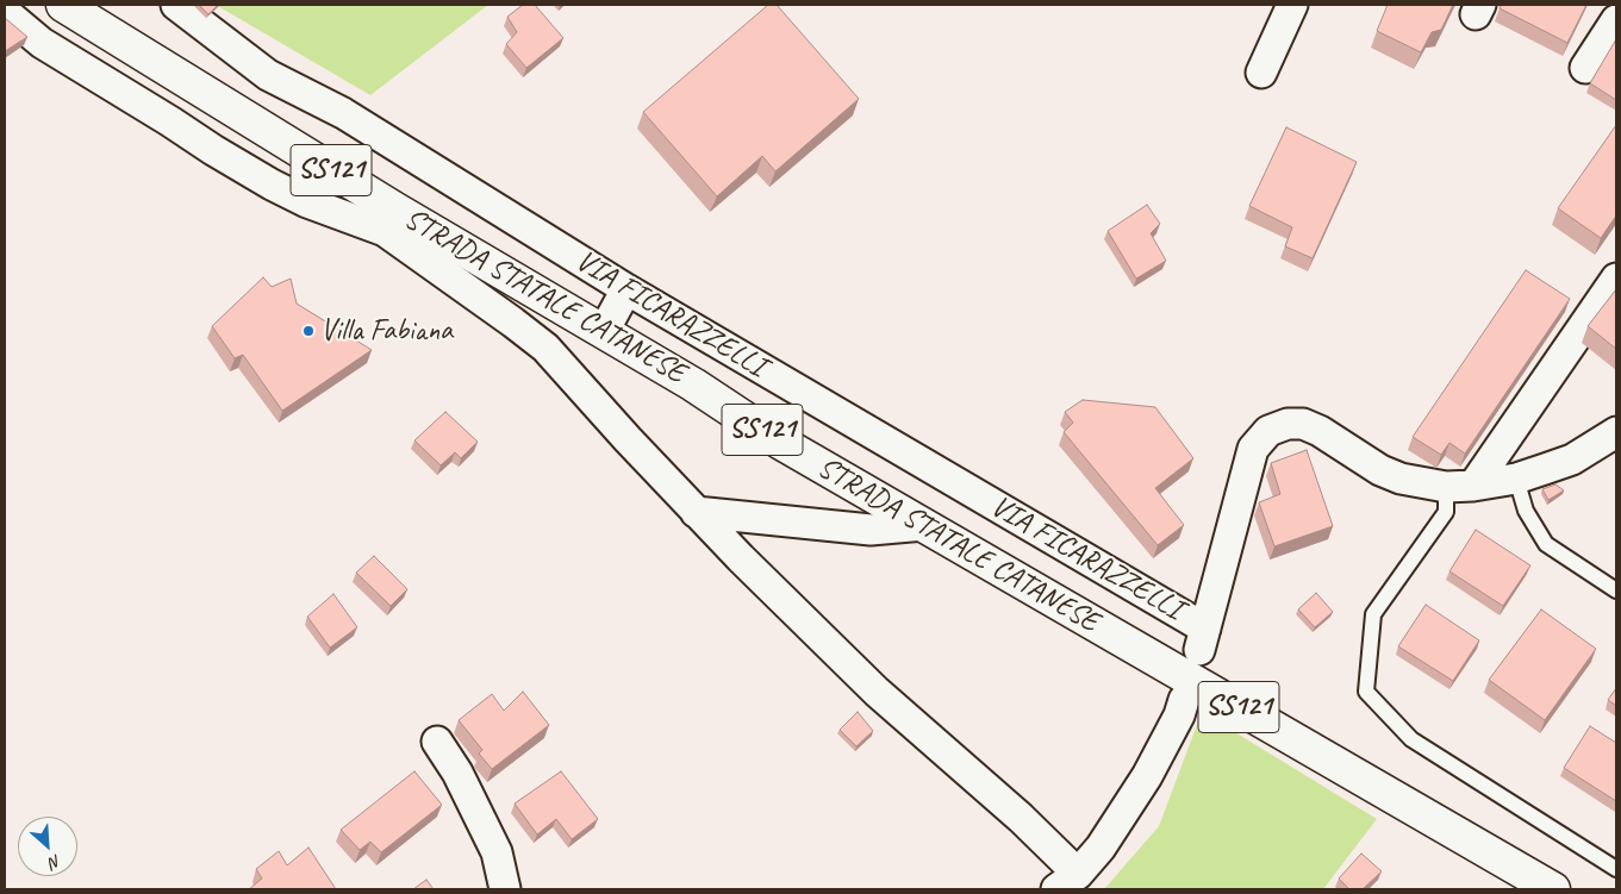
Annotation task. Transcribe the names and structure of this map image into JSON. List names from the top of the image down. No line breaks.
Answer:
{"streets":{"main road":["SS121","STRADA STATALE CATANESE"],"street":["VIA FICARAZZELLI"]},"places":["Villa Fabiana"],"north":"bottom right"}
